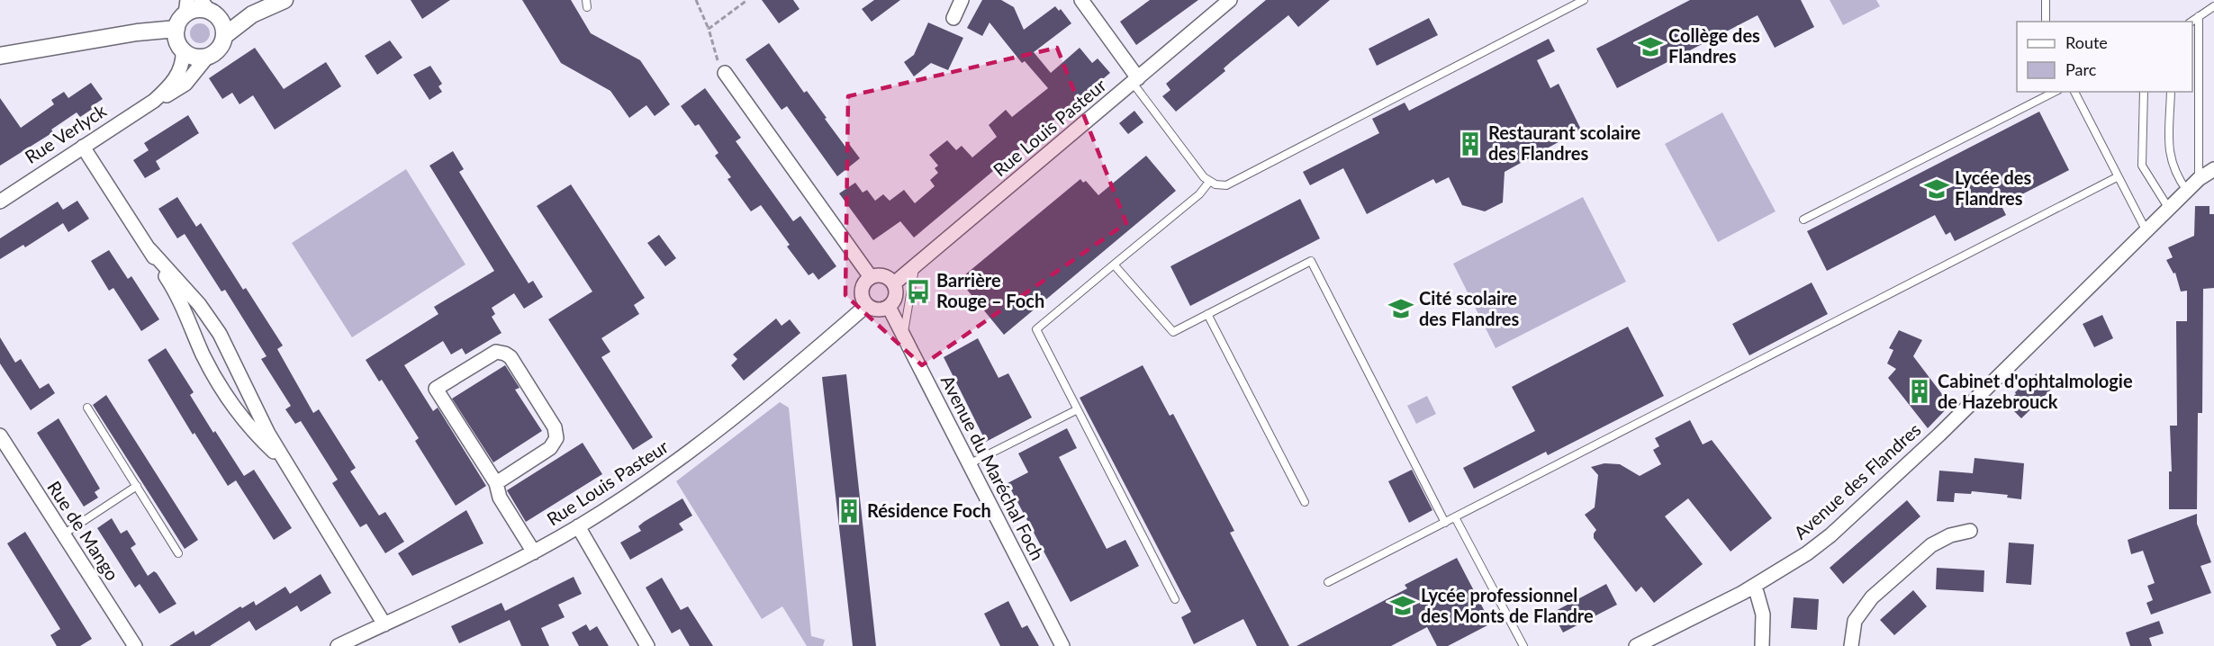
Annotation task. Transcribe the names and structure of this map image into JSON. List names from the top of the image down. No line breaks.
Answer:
{"streets":{"street":["Rue Louis Pasteur","Rue Verlyck","Avenue du Maréchal Foch","Avenue des Flandres","Rue de Mango"]},"crossings":[["Rue Louis Pasteur","Avenue du Maréchal Foch"]],"places":{"school or university":["Collège des Flandres","Lycée des Flandres","Cité scolaire des Flandres","Lycée professionnel des Monts de Flandre"],"building":["Restaurant scolaire des Flandres","Cabinet d'ophtalmologie de Hazebrouck","Résidence Foch"],"bus stop":["Barrière Rouge – Foch"]},"legend":["Route","Parc"]}
